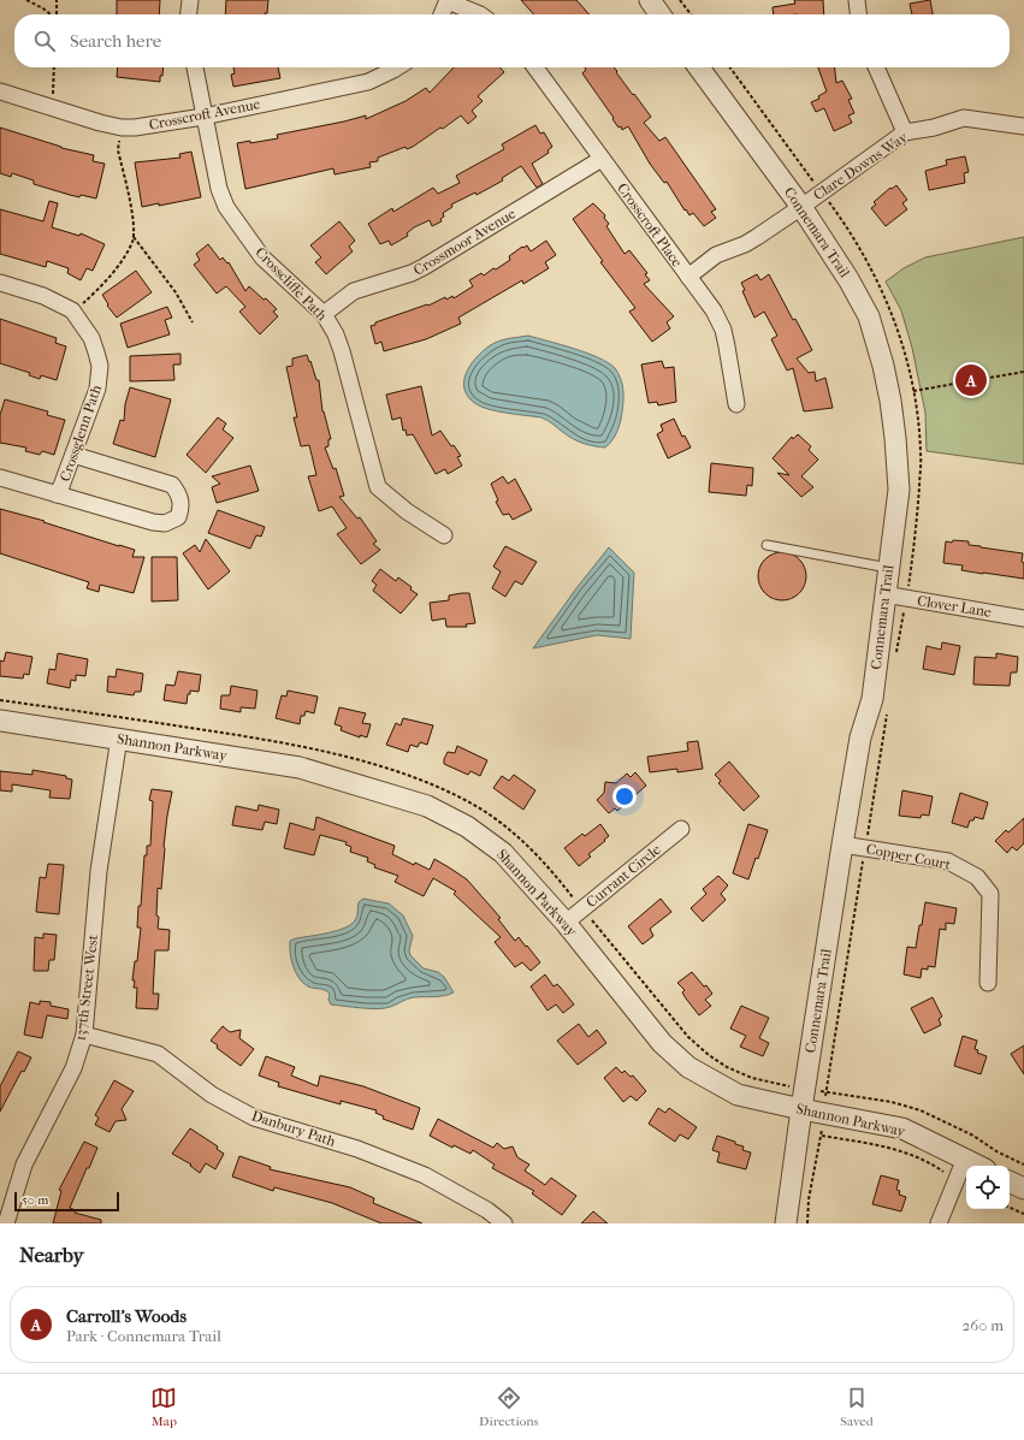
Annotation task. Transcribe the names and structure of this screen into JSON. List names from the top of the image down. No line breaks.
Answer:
{"streets":{"street":["Crosscroft Avenue","Clare Downs Way","Crosscroft Place","Connemara Trail","Crossmoor Avenue","Crosscliffe Path","Crossglenn Path","Clover Lane","Shannon Parkway","Copper Court","Currant Circle","137th Street West","Danbury Path"]},"crossings":[["Crosscroft Avenue","Crosscliffe Path"],["Clare Downs Way","Crosscroft Place"],["Clare Downs Way","Connemara Trail"],["Crosscroft Place","Crossmoor Avenue"],["Connemara Trail","Clover Lane"],["Connemara Trail","Shannon Parkway"],["Connemara Trail","Copper Court"],["Crossmoor Avenue","Crosscliffe Path"],["Shannon Parkway","Currant Circle"],["Shannon Parkway","137th Street West"],["137th Street West","Danbury Path"]],"scale_bar":"50 m","page":{"search":"Search here","pins":"A","scale":"50 m","heading":"Nearby","list":[{"mark":"A","name":"Carroll's Woods","note":"Park · Connemara Trail","value":"260 m"}],"nav":["Map","Directions","Saved"]}}
